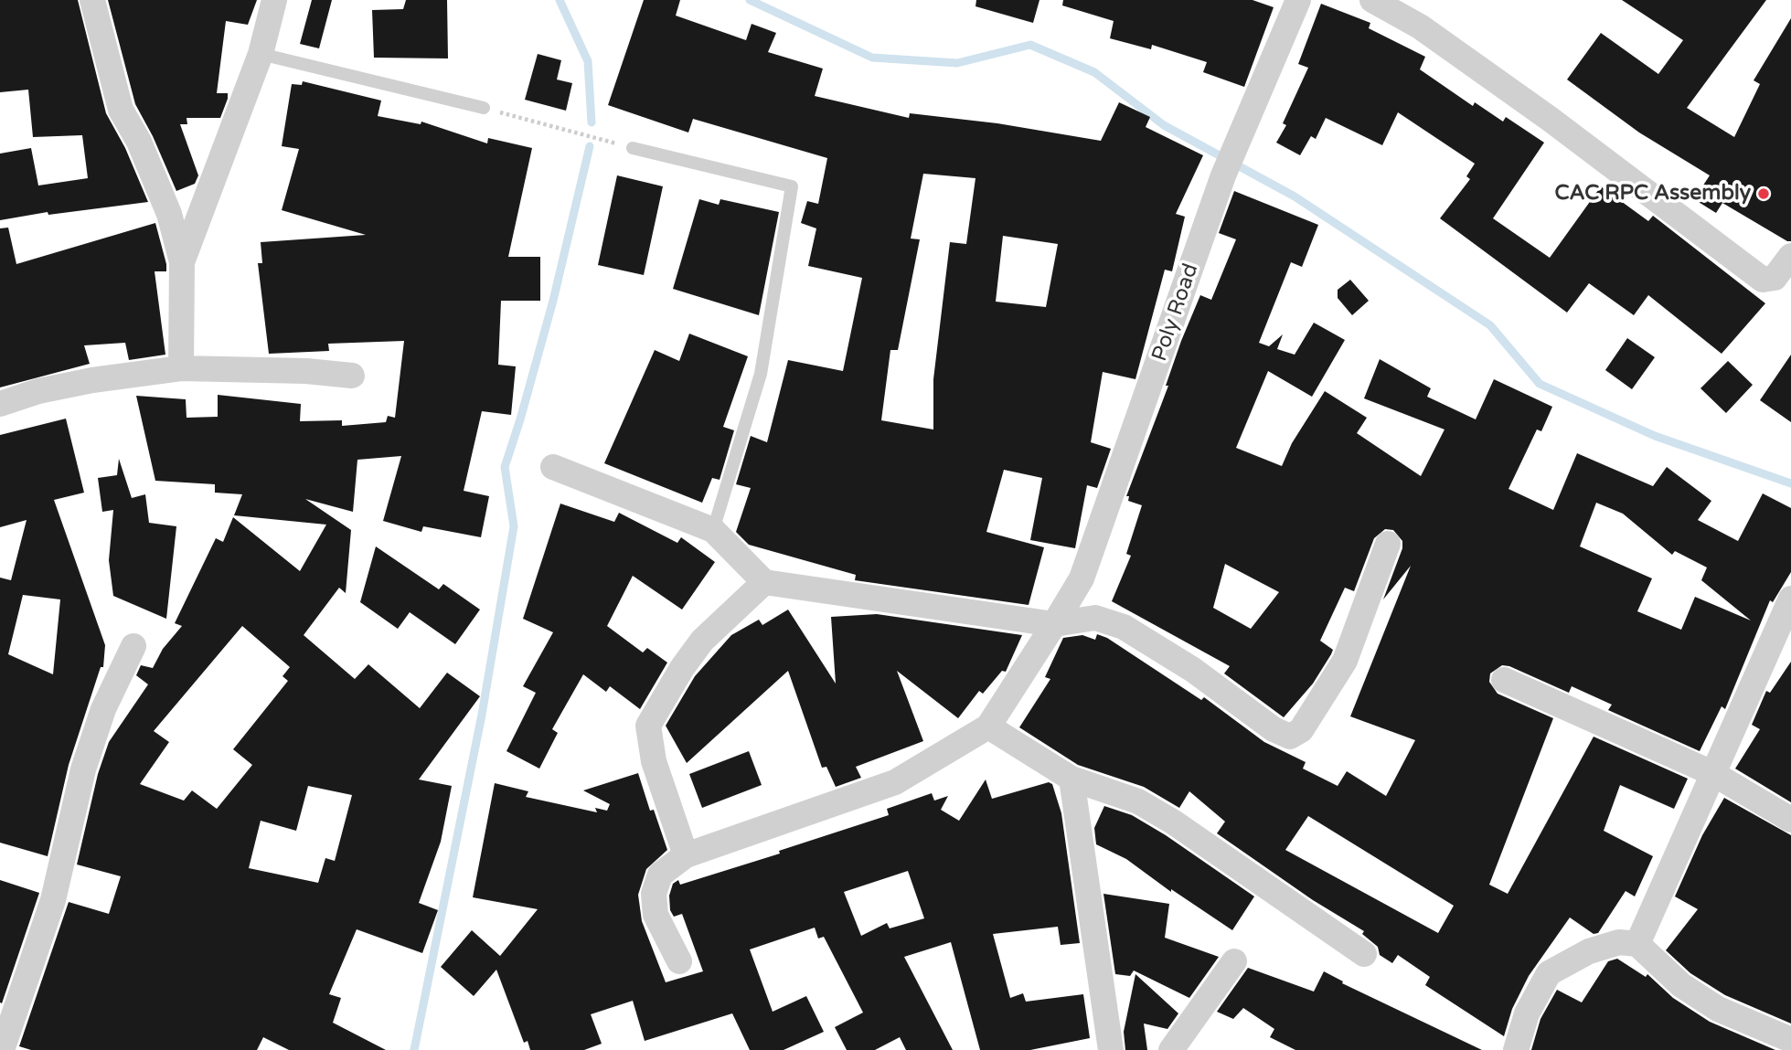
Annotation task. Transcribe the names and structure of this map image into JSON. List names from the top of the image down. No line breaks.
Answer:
{"streets":{"street":["Poly Road"]},"places":["CAC RPC Assembly"]}
